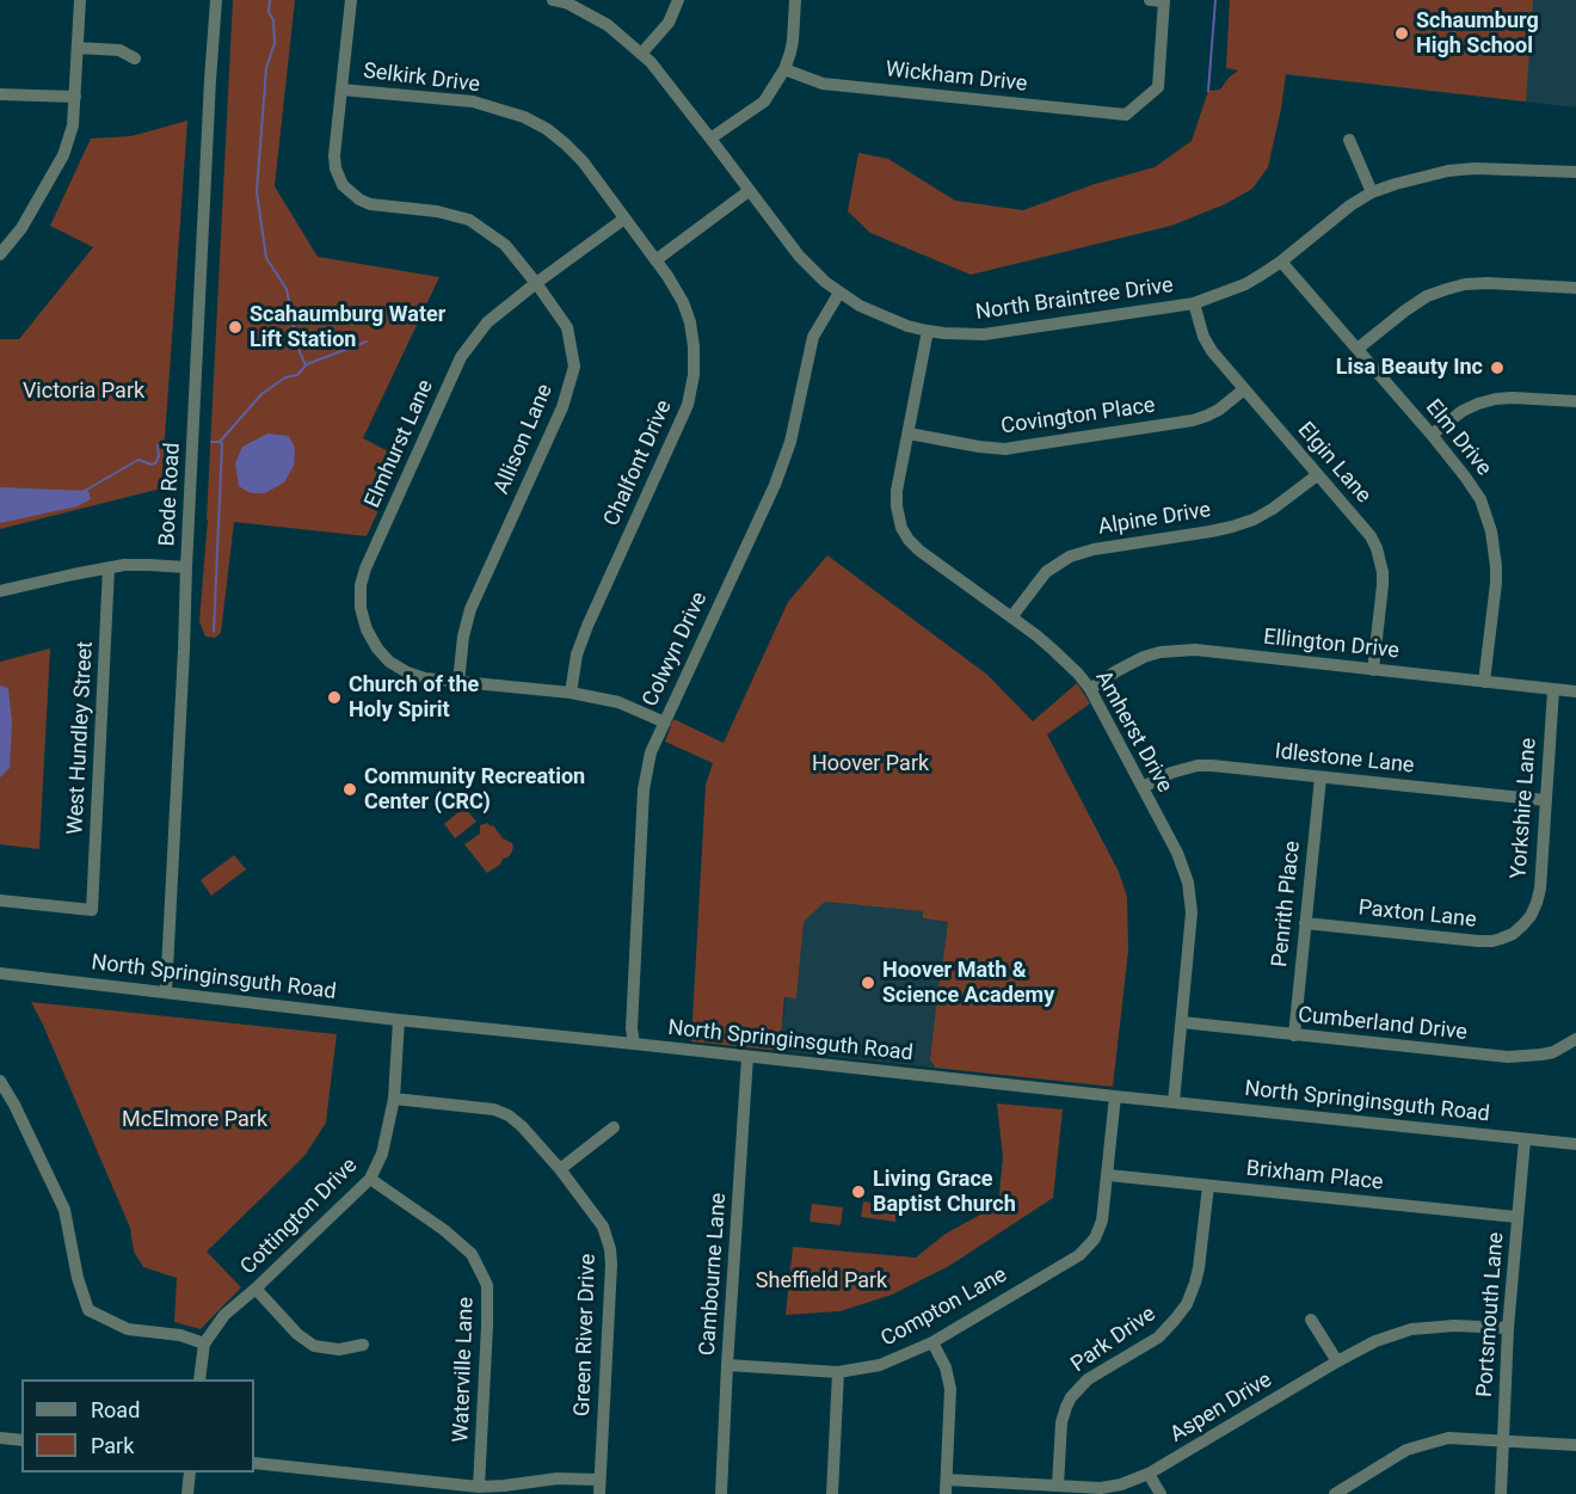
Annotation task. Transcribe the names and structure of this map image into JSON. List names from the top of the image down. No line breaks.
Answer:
{"streets":{"street":["Wickham Drive","Selkirk Drive","North Braintree Drive","Covington Place","Elm Drive","Allison Lane","Elmhurst Lane","Chalfont Drive","Elgin Lane","Bode Road","Alpine Drive","Ellington Drive","Colwyn Drive","Amherst Drive","West Hundley Street","Idlestone Lane","Yorkshire Lane","Penrith Place","Paxton Lane","North Springinsguth Road","Cumberland Drive","Brixham Place","Cottington Drive","Cambourne Lane","Compton Lane","Portsmouth Lane","Green River Drive","Park Drive","Waterville Lane","Aspen Drive"]},"crossings":[["Selkirk Drive","Allison Lane"],["Selkirk Drive","Elmhurst Lane"],["Selkirk Drive","Chalfont Drive"],["North Braintree Drive","Elm Drive"],["North Braintree Drive","Elgin Lane"],["North Braintree Drive","Colwyn Drive"],["North Braintree Drive","Amherst Drive"],["Covington Place","Elgin Lane"],["Covington Place","Amherst Drive"],["Elm Drive","Ellington Drive"],["Allison Lane","Elmhurst Lane"],["Elmhurst Lane","Chalfont Drive"],["Elgin Lane","Alpine Drive"],["Elgin Lane","Ellington Drive"],["Bode Road","North Springinsguth Road"],["Alpine Drive","Amherst Drive"],["Ellington Drive","Amherst Drive"],["Ellington Drive","Yorkshire Lane"],["Colwyn Drive","North Springinsguth Road"],["Amherst Drive","Idlestone Lane"],["Amherst Drive","North Springinsguth Road"],["Amherst Drive","Cumberland Drive"],["Idlestone Lane","Yorkshire Lane"],["Idlestone Lane","Penrith Place"],["Yorkshire Lane","Paxton Lane"],["Penrith Place","Paxton Lane"],["Penrith Place","Cumberland Drive"],["North Springinsguth Road","Cottington Drive"],["North Springinsguth Road","Cambourne Lane"],["North Springinsguth Road","Portsmouth Lane"],["Brixham Place","Compton Lane"],["Brixham Place","Portsmouth Lane"],["Brixham Place","Park Drive"],["Cottington Drive","Green River Drive"],["Cottington Drive","Waterville Lane"],["Cambourne Lane","Compton Lane"],["Portsmouth Lane","Aspen Drive"],["Park Drive","Aspen Drive"]],"parks":["Victoria Park","Hoover Park","McElmore Park","Sheffield Park"],"places":["Schaumburg High School","Scahaumburg Water Lift Station","Lisa Beauty Inc","Church of the Holy Spirit","Community Recreation Center (CRC)","Hoover Math & Science Academy","Living Grace Baptist Church"],"legend":["Road","Park"]}
